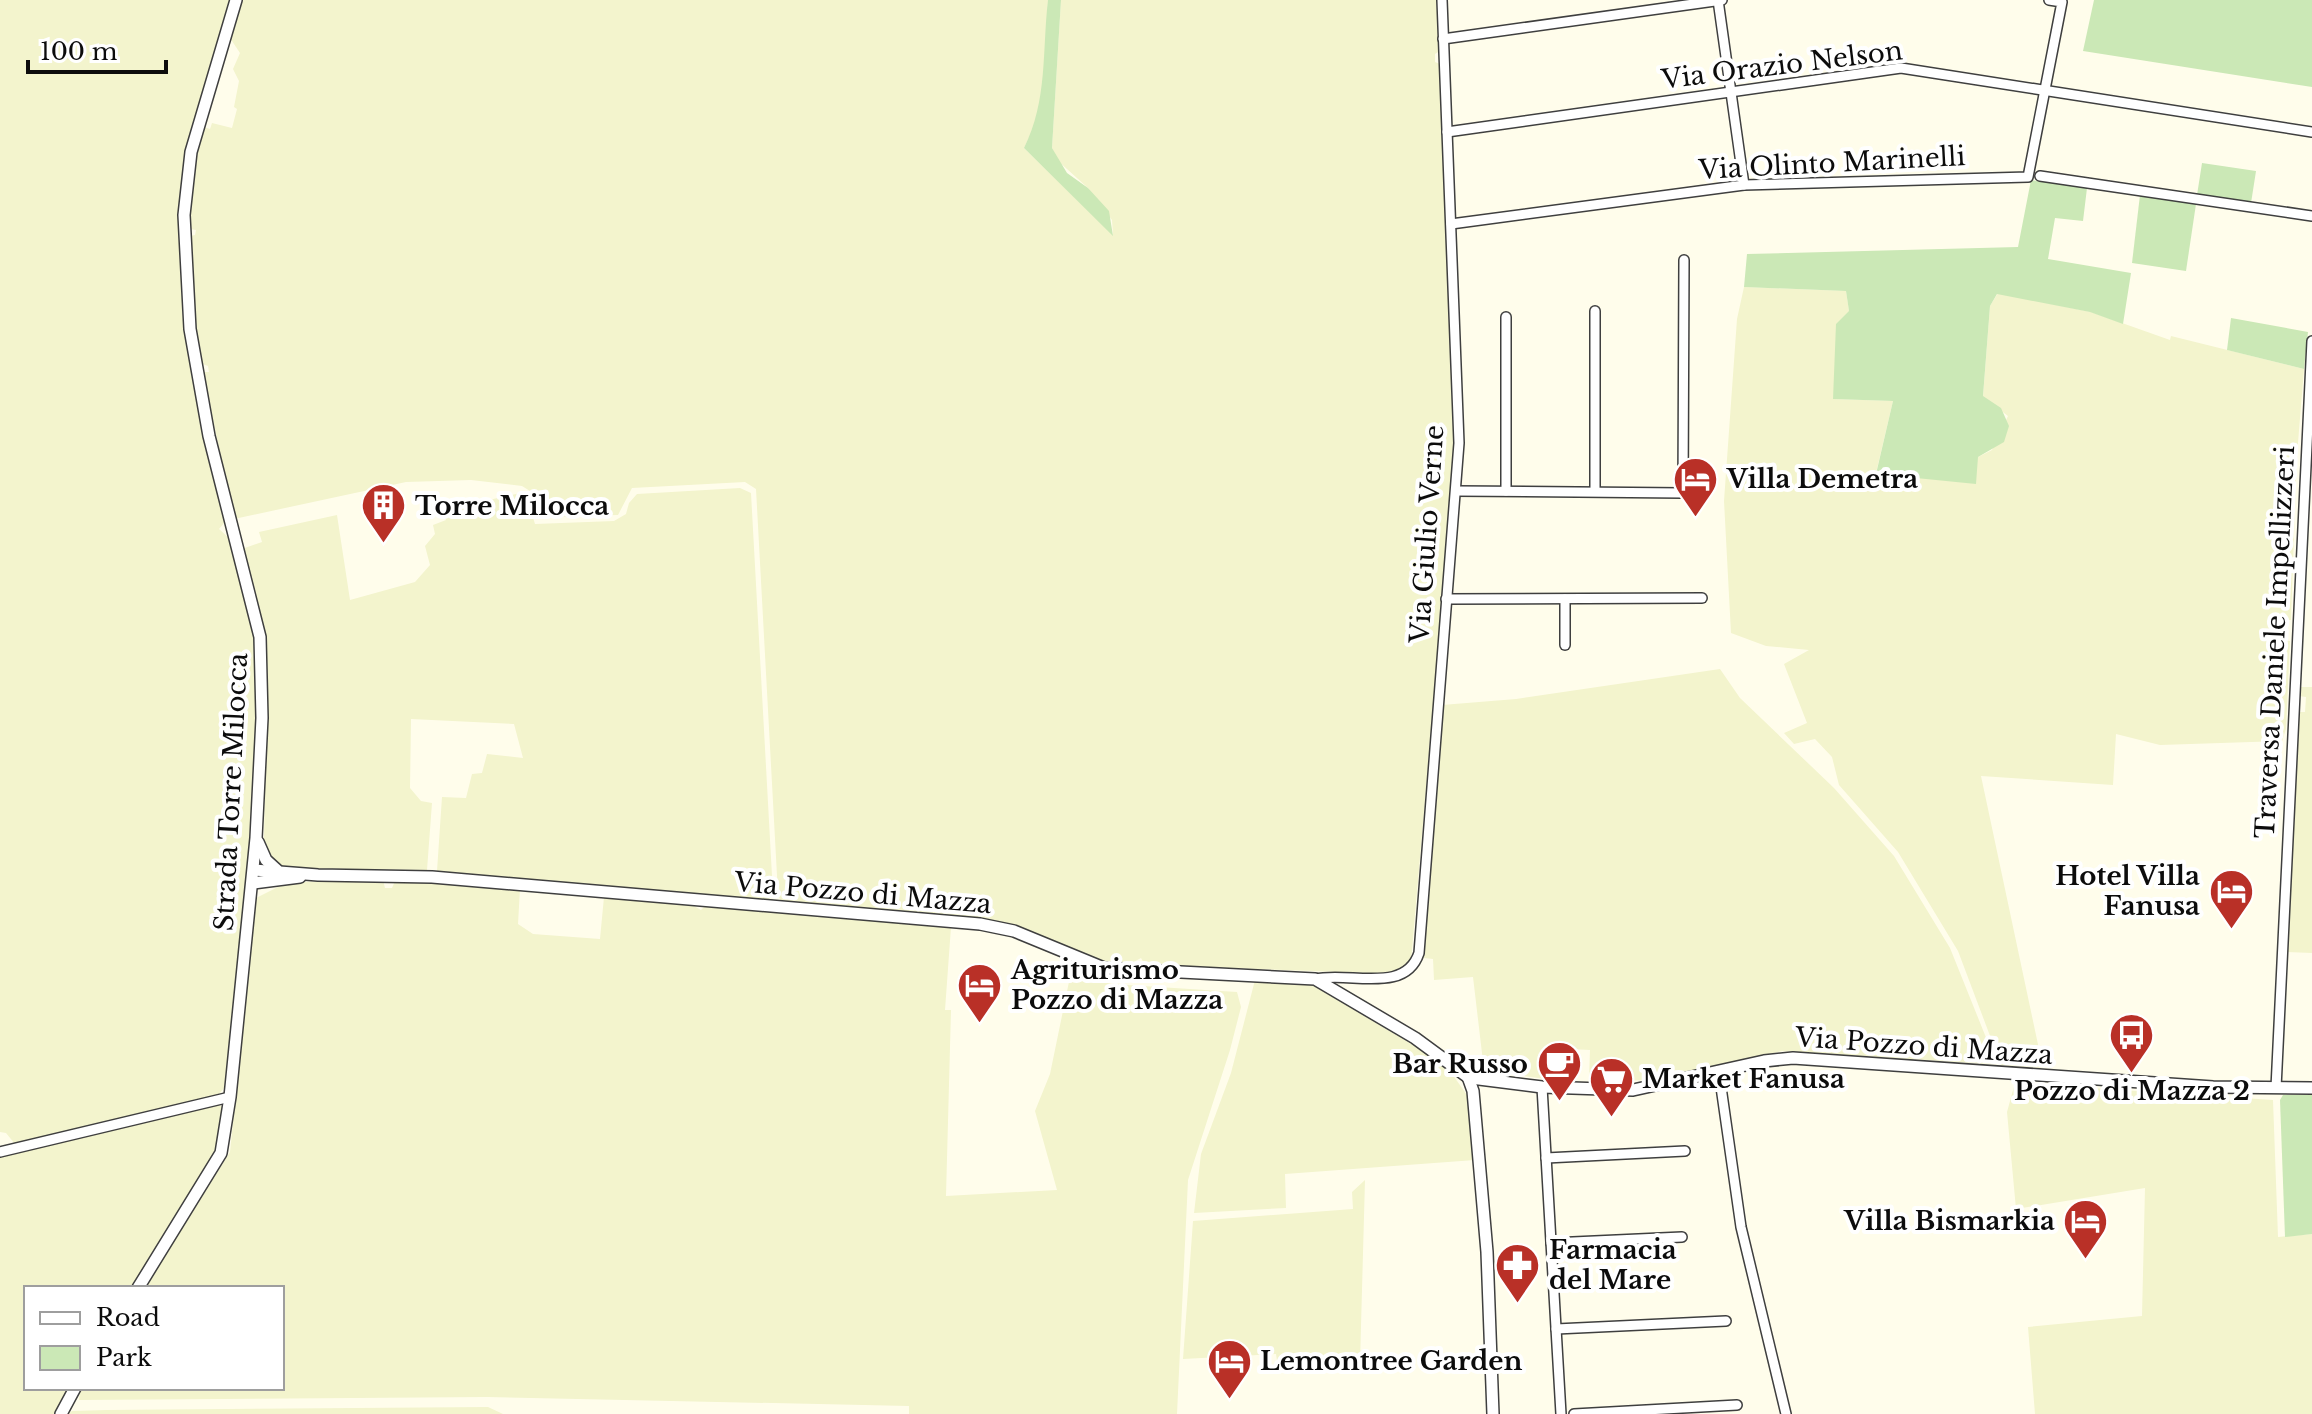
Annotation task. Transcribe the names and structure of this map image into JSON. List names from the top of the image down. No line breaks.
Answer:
{"streets":{"street":["Via Orazio Nelson","Via Olinto Marinelli","Via Giulio Verne","Traversa Daniele Impellizzeri","Strada Torre Milocca","Via Pozzo di Mazza"]},"crossings":[["Via Orazio Nelson","Via Olinto Marinelli"],["Via Orazio Nelson","Via Giulio Verne"],["Via Olinto Marinelli","Via Giulio Verne"],["Via Giulio Verne","Via Pozzo di Mazza"],["Traversa Daniele Impellizzeri","Via Pozzo di Mazza"]],"places":{"hotel":["Villa Demetra","Hotel Villa Fanusa","Agriturismo Pozzo di Mazza","Villa Bismarkia","Lemontree Garden"],"building":["Torre Milocca"],"bus stop":["Pozzo di Mazza 2"],"cafe":["Bar Russo"],"supermarket":["Market Fanusa"],"pharmacy":["Farmacia del Mare"]},"legend":["Road","Park"],"scale_bar":"100 m"}
